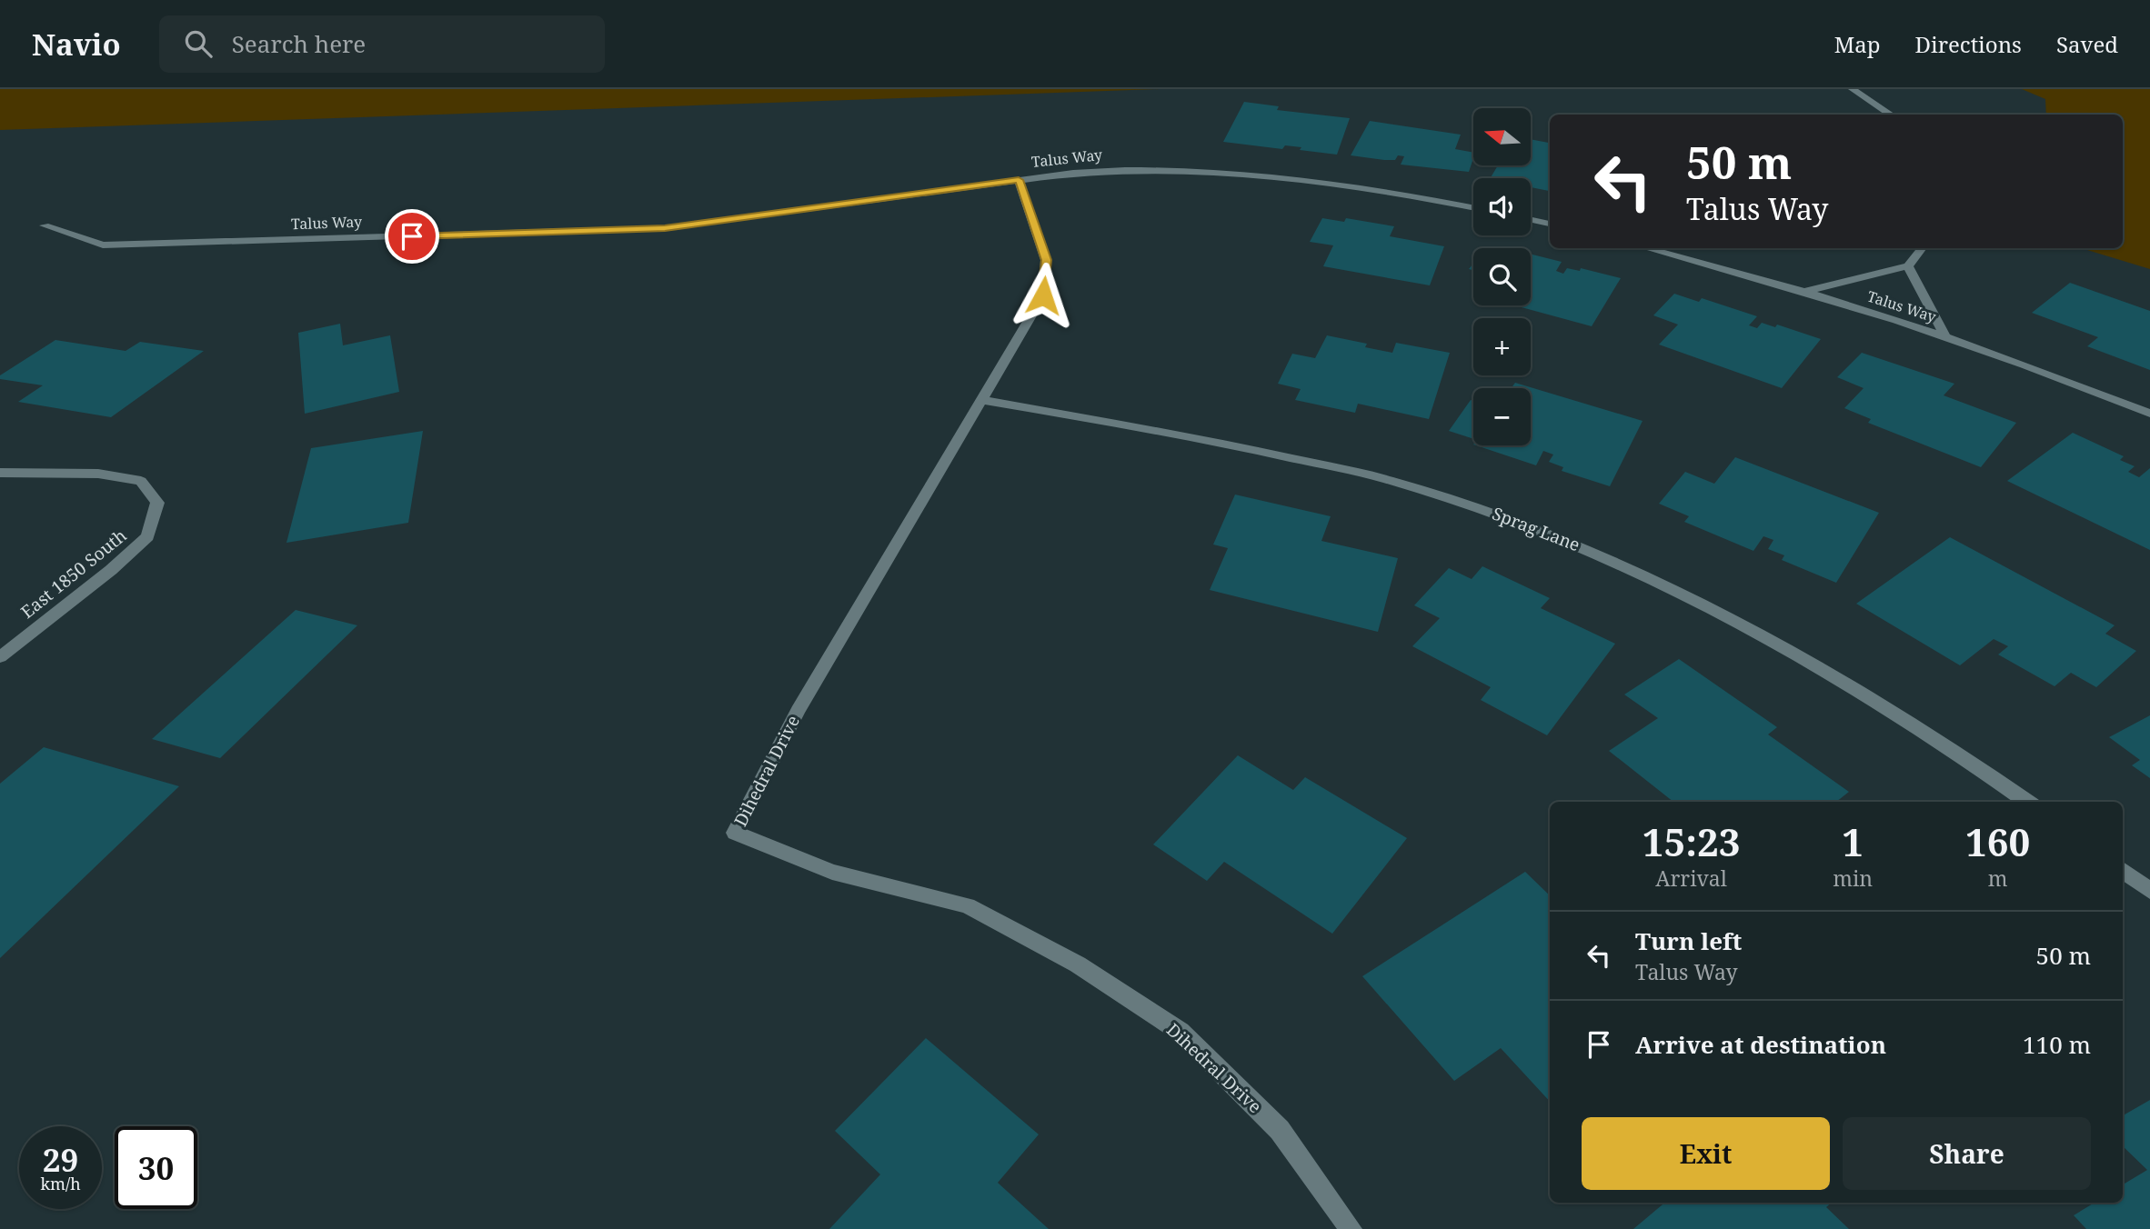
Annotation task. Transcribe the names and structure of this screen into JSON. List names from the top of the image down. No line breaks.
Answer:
{"streets":{"street":["Talus Way","Sprag Lane","East 1850 South","Dihedral Drive"]},"crossings":[["Talus Way","Dihedral Drive"],["Sprag Lane","Dihedral Drive"]],"north":"left","page":{"header":"Navio","search":"Search here","nav":["Map","Directions","Saved"],"map_buttons":["+","−"],"turn":["50 m","Talus Way"],"eta":["15:23","Arrival","1","min","160","m"],"list":[{"name":"Turn left","note":"Talus Way","value":"50 m"},{"name":"Arrive at destination","value":"110 m"}],"buttons":["Exit","Share"],"speed":"29 km/h","limit":"30"}}
